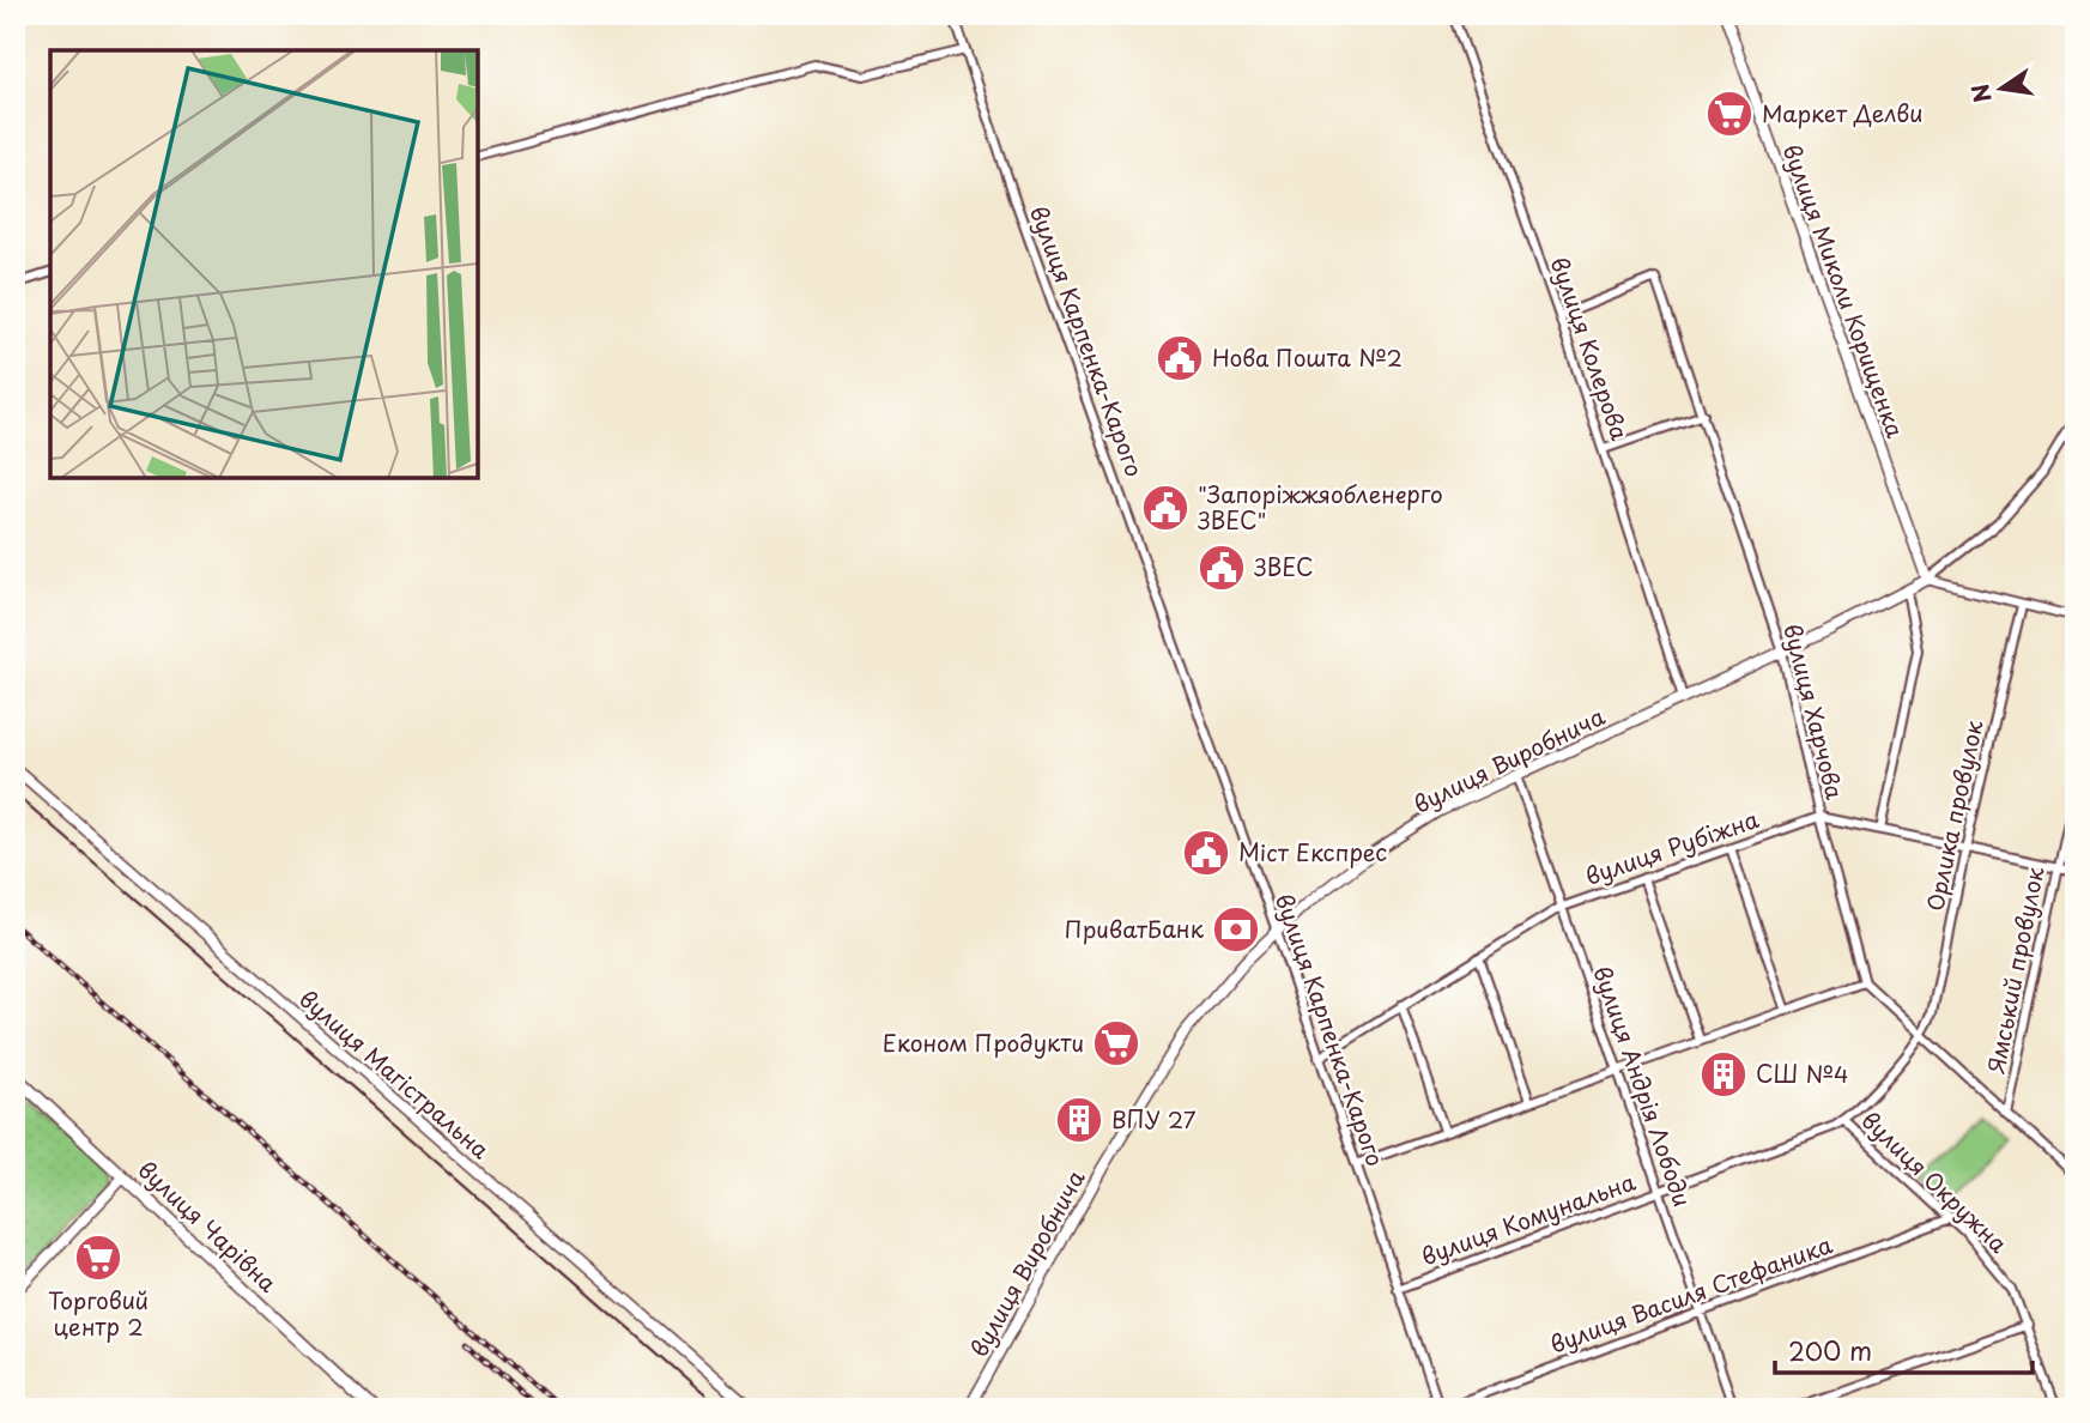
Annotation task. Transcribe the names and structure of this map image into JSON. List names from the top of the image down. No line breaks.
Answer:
{"streets":{"main road":["вулиця Чарівна"],"street":["вулиця Миколи Корищенка","вулиця Карпенка-Карого","вулиця Колерова","вулиця Харчова","вулиця Виробнича","Орлика провулок","вулиця Рубіжна","Ямський провулок","вулиця Магістральна","вулиця Андрія Лободи","вулиця Окружна","вулиця Комунальна","вулиця Василя Стефаника"]},"crossings":[["вулиця Миколи Корищенка","вулиця Виробнича"],["вулиця Карпенка-Карого","вулиця Виробнича"],["вулиця Карпенка-Карого","вулиця Рубіжна"],["вулиця Карпенка-Карого","вулиця Комунальна"],["вулиця Карпенка-Карого","вулиця Василя Стефаника"],["вулиця Колерова","вулиця Харчова"],["вулиця Колерова","вулиця Виробнича"],["вулиця Харчова","вулиця Виробнича"],["вулиця Харчова","вулиця Рубіжна"],["вулиця Виробнича","вулиця Андрія Лободи"],["Орлика провулок","вулиця Комунальна"],["вулиця Рубіжна","вулиця Андрія Лободи"],["вулиця Андрія Лободи","вулиця Комунальна"],["вулиця Андрія Лободи","вулиця Василя Стефаника"],["вулиця Окружна","вулиця Комунальна"],["вулиця Окружна","вулиця Василя Стефаника"]],"places":{"supermarket":["Маркет Делви","Економ Продукти","Торговий центр 2"],"public building":["Нова Пошта №2","\"Запоріжжяобленерго ЗВЕС\"","ЗВЕС","Мiст Експрес"],"bank":["ПриватБанк"],"building":["СШ №4","ВПУ 27"]},"scale_bar":"200 m","north":"left"}
